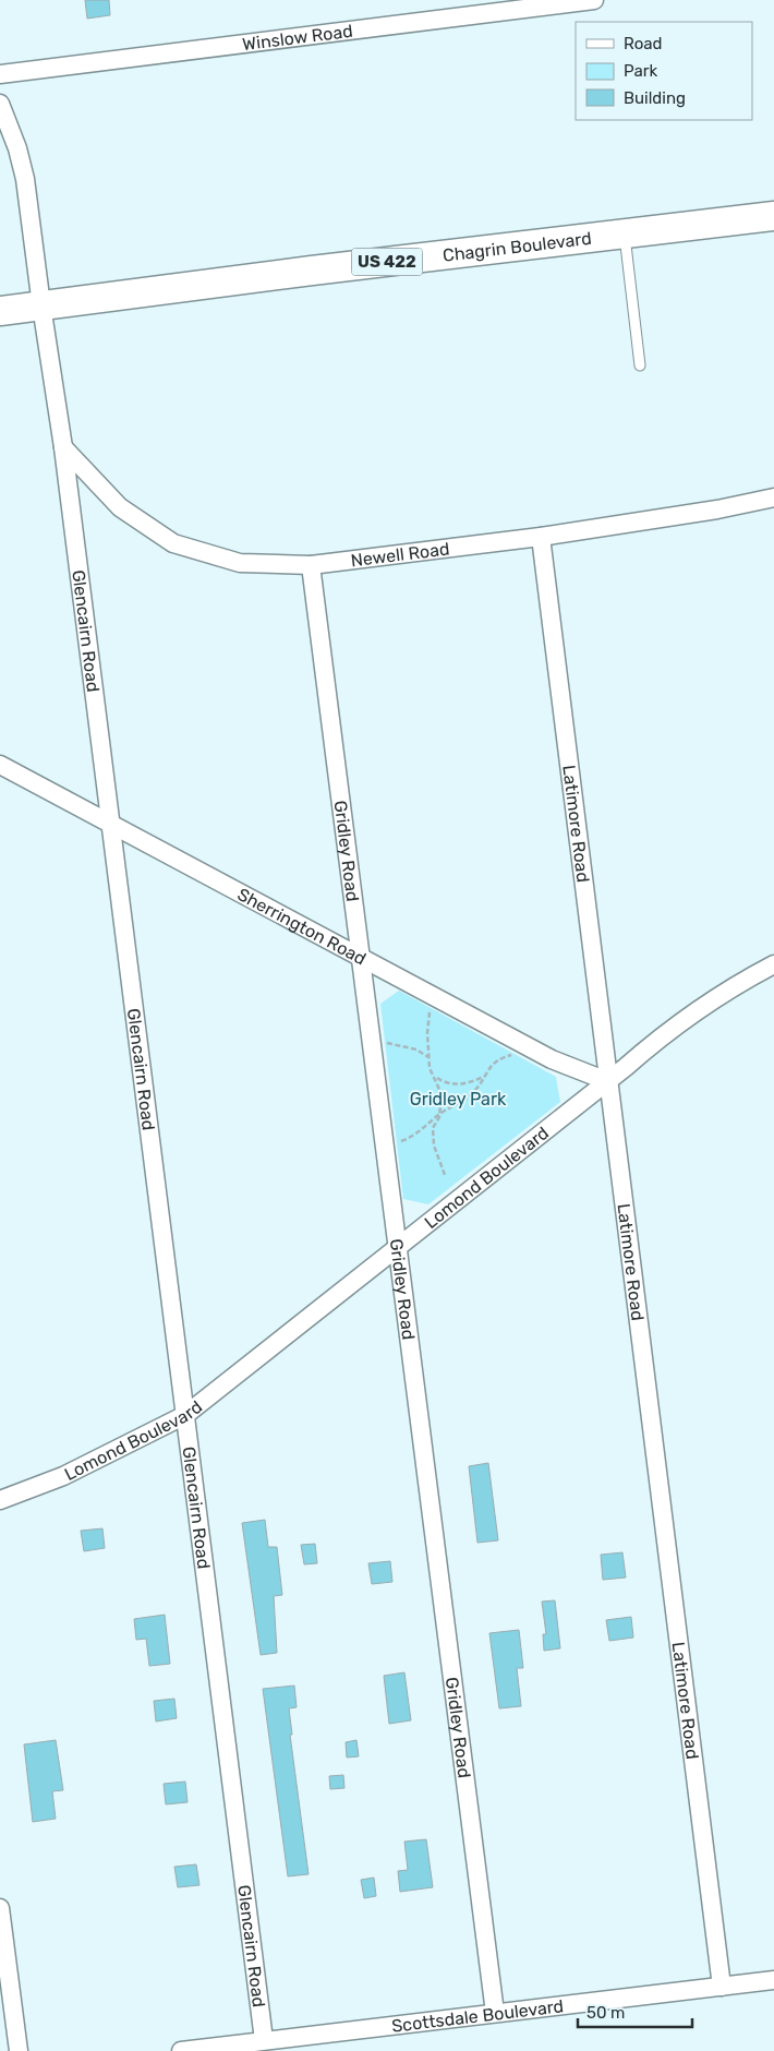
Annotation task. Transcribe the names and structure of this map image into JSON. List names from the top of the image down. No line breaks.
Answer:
{"streets":{"main road":["Chagrin Boulevard","US 422"],"street":["Winslow Road","Newell Road","Glencairn Road","Latimore Road","Gridley Road","Sherrington Road","Lomond Boulevard","Scottsdale Boulevard"]},"crossings":[["Chagrin Boulevard","Glencairn Road"],["Newell Road","Glencairn Road"],["Newell Road","Latimore Road"],["Newell Road","Gridley Road"],["Glencairn Road","Sherrington Road"],["Glencairn Road","Lomond Boulevard"],["Glencairn Road","Scottsdale Boulevard"],["Latimore Road","Sherrington Road"],["Latimore Road","Lomond Boulevard"],["Latimore Road","Scottsdale Boulevard"],["Gridley Road","Sherrington Road"],["Gridley Road","Lomond Boulevard"],["Gridley Road","Scottsdale Boulevard"],["Sherrington Road","Lomond Boulevard"]],"parks":["Gridley Park"],"legend":["Road","Park","Building"],"scale_bar":"50 m"}
